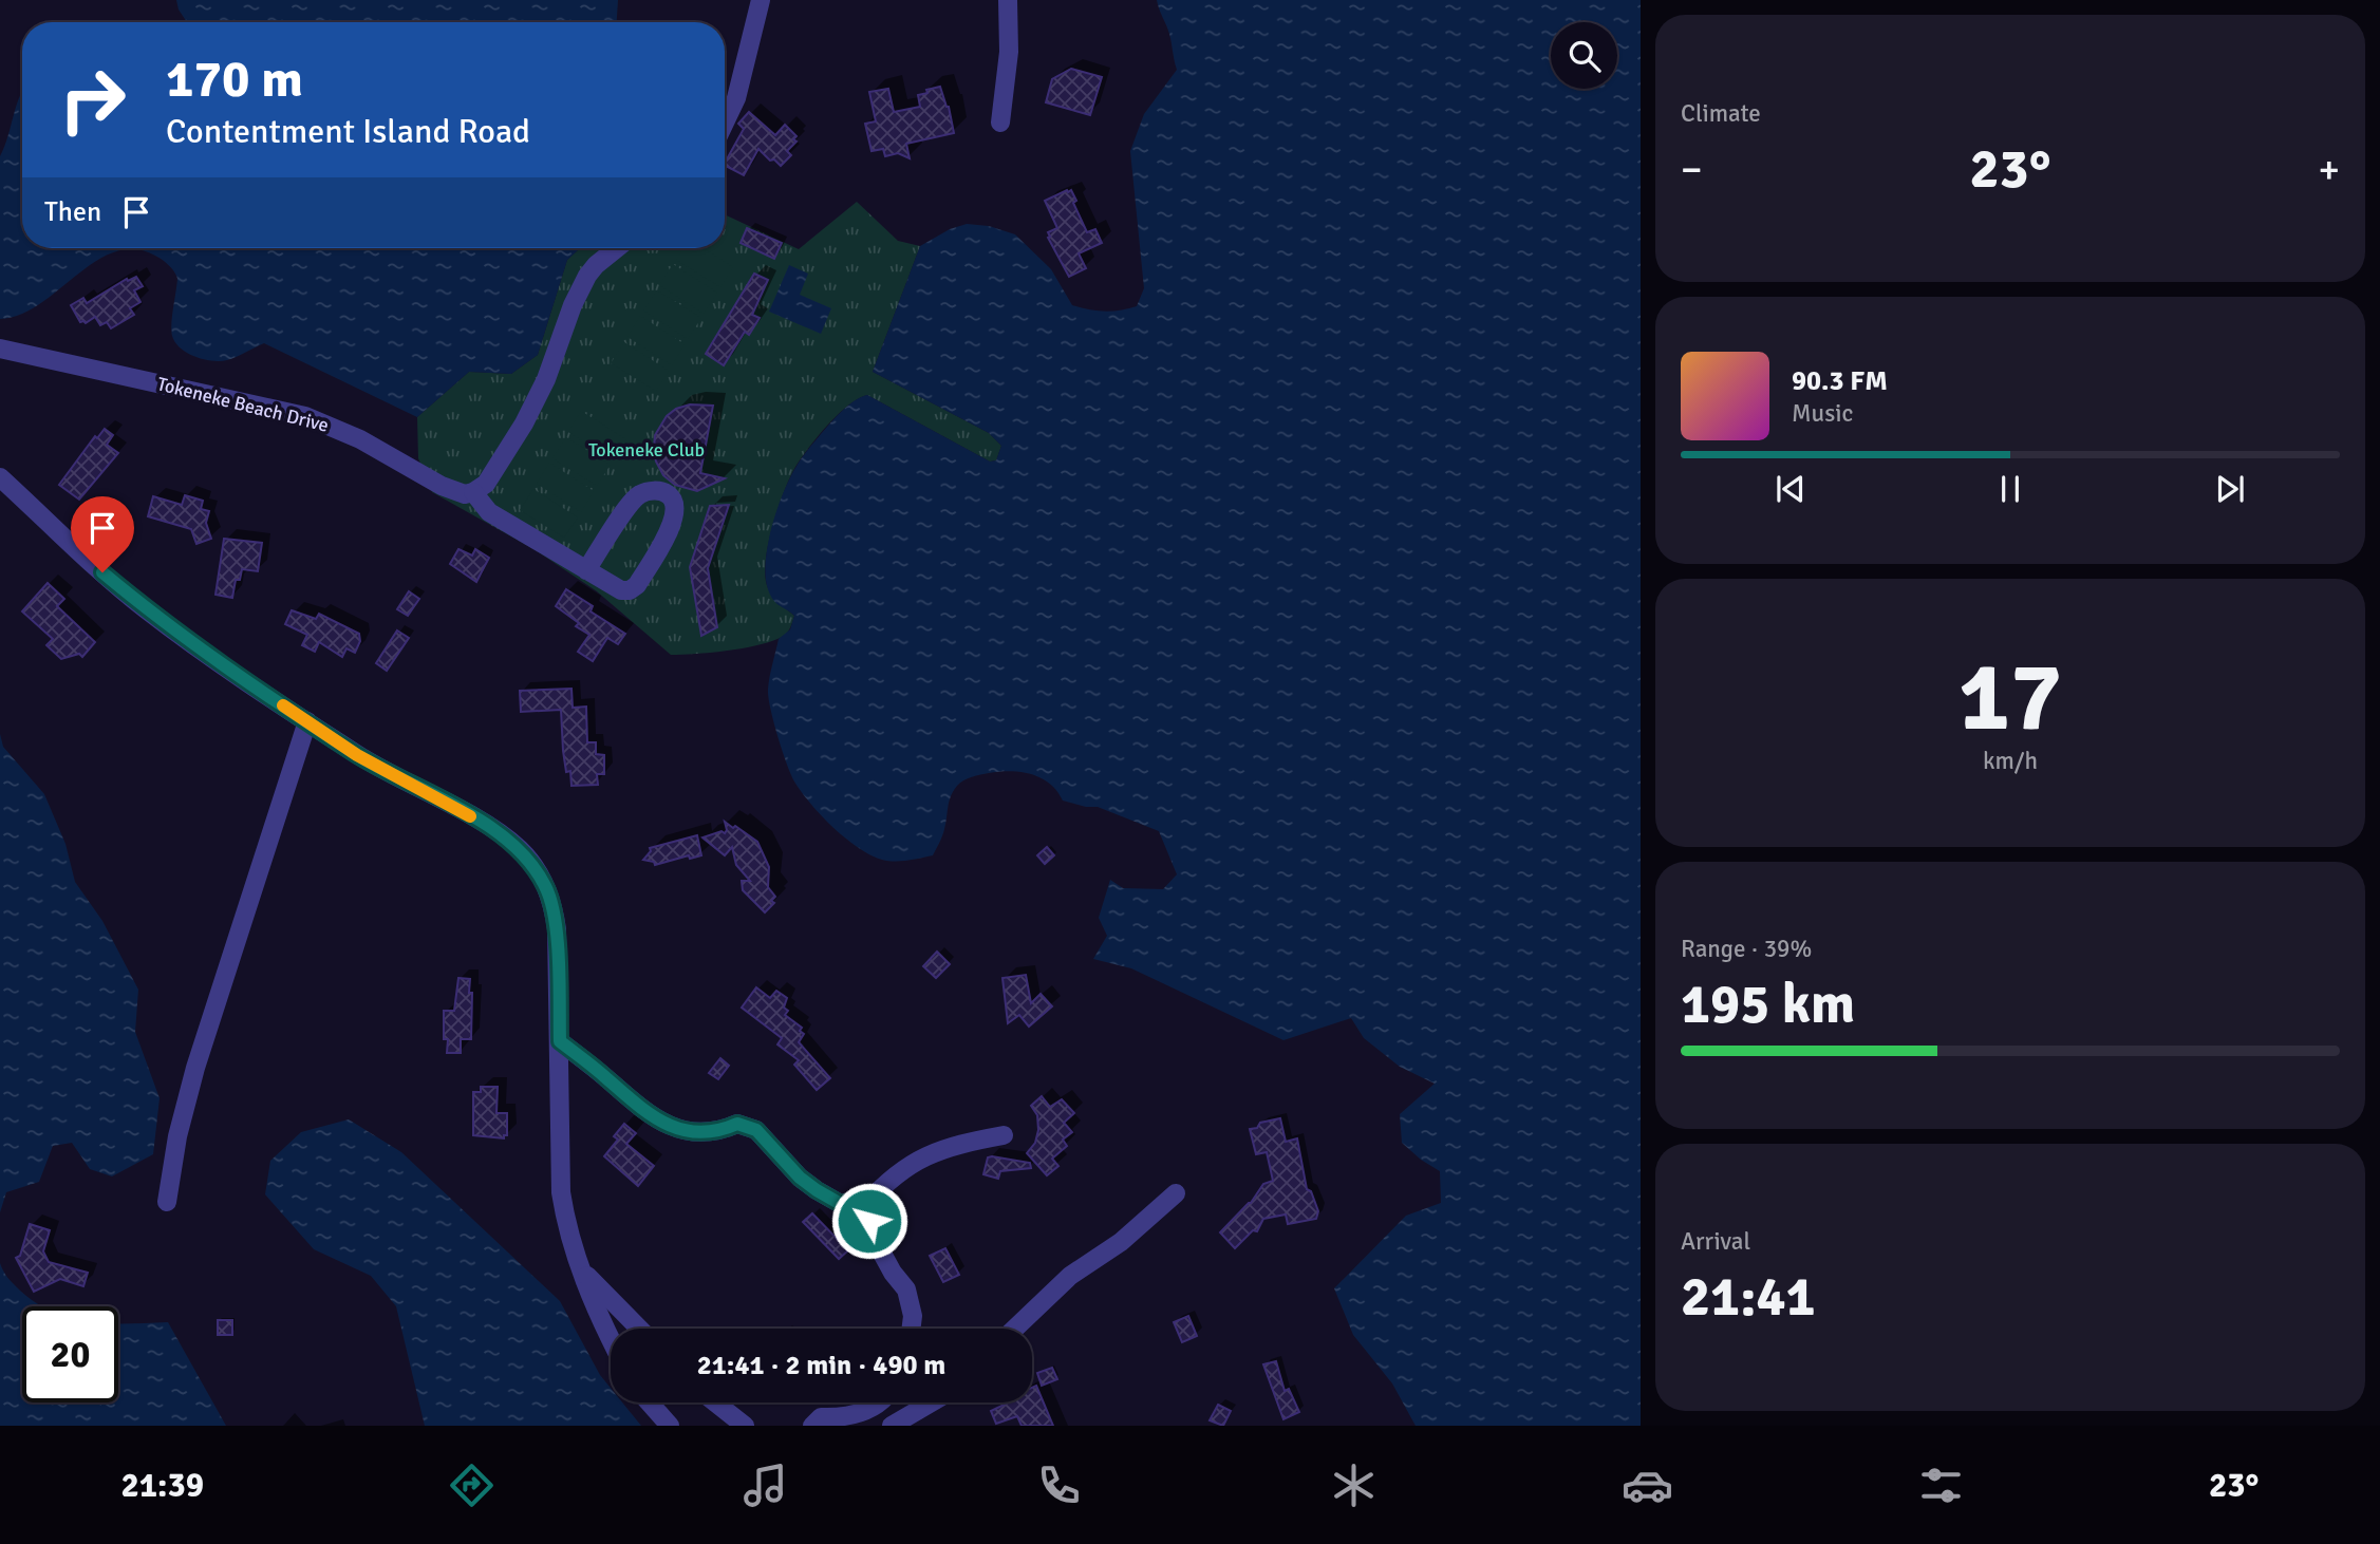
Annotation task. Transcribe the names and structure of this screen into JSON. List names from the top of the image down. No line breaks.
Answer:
{"streets":{"street":["Tokeneke Beach Drive"]},"parks":["Tokeneke Club"],"page":{"tile":["Climate",["17","km/h"],["Range · 39%","195 km"],["Arrival","21:41"]],"turn":["170 m","Contentment Island Road"],"heat":["−","23°","+"],"then":"Then","song":["90.3 FM","Music"],"limit":"20","trip":"21:41 · 2 min · 490 m","tabs":["21:39","23°"]}}
